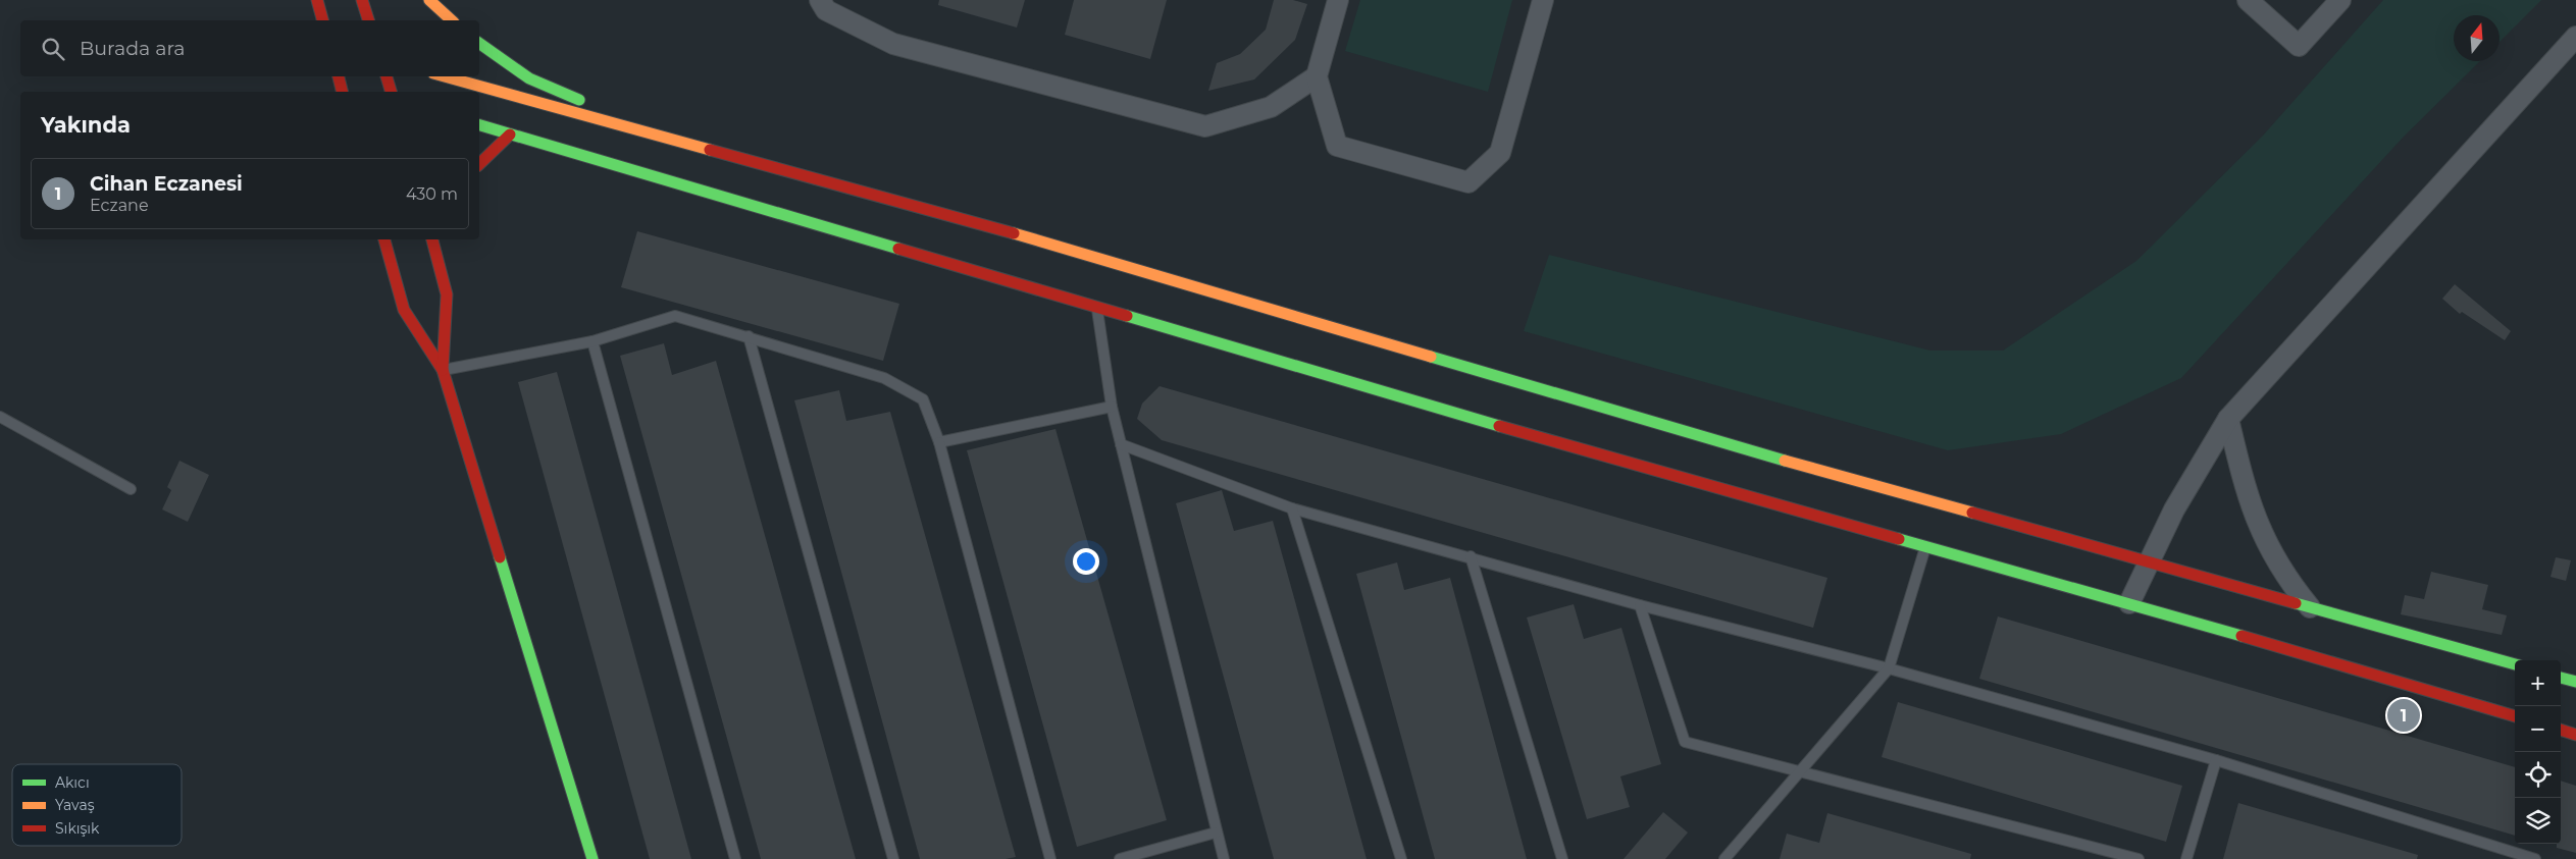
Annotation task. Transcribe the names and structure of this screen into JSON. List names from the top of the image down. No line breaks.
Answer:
{"legend":["Akıcı","Yavaş","Sıkışık"],"north":"top","page":{"search":"Burada ara","heading":"Yakında","list":[{"mark":"1","name":"Cihan Eczanesi","note":"Eczane","value":"430 m"}],"map_buttons":["+","−"],"pins":"1"}}
